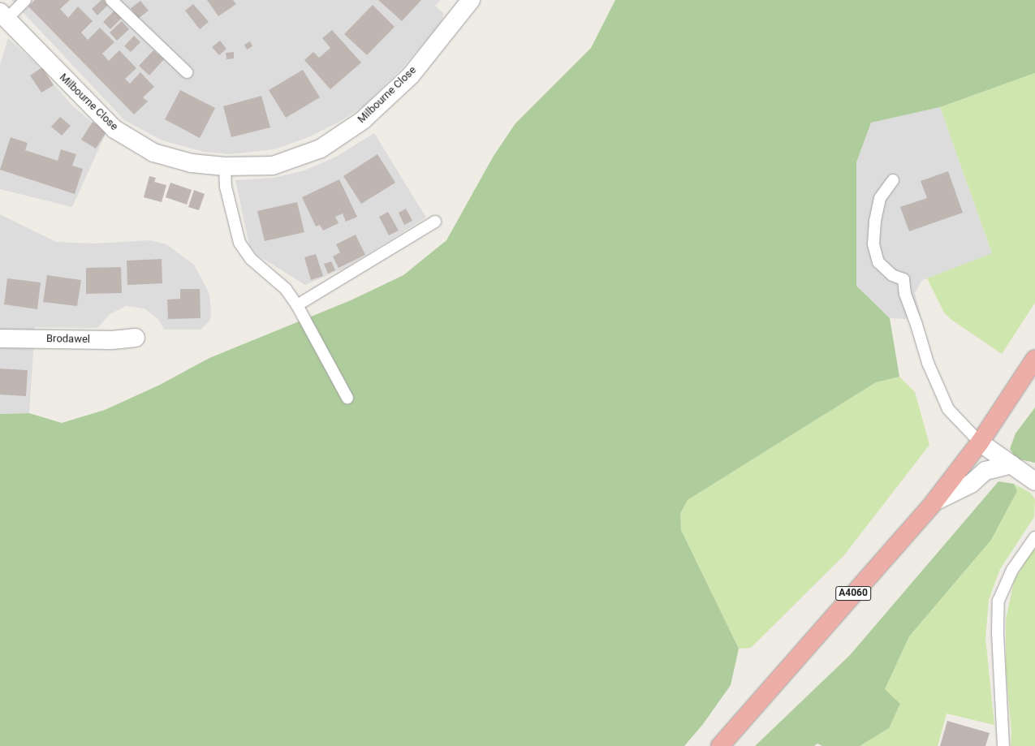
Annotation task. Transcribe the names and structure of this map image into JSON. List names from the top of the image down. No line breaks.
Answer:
{"streets":{"highway":["A4060"],"street":["Milbourne Close","Brodawel"]}}
